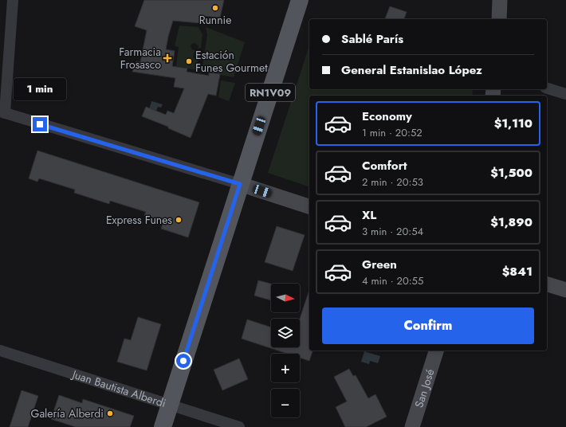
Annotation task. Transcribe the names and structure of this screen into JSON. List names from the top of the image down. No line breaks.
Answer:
{"streets":{"main road":["RN1V09"],"street":["San José","Juan Bautista Alberdi"]},"crossings":[["RN1V09","Juan Bautista Alberdi"]],"places":{"other":["Runnie","Estación Funes Gourmet","Express Funes","Galería Alberdi"],"health":["Farmacia Frosasco"]},"north":"right","page":{"banner":["Sablé París","General Estanislao López"],"bubble":"1 min","list":[{"name":"Economy","note":"1 min · 20:52","value":"$1,110"},{"name":"Comfort","note":"2 min · 20:53","value":"$1,500"},{"name":"XL","note":"3 min · 20:54","value":"$1,890"},{"name":"Green","note":"4 min · 20:55","value":"$841"}],"map_buttons":["+","−"],"buttons":"Confirm"}}
